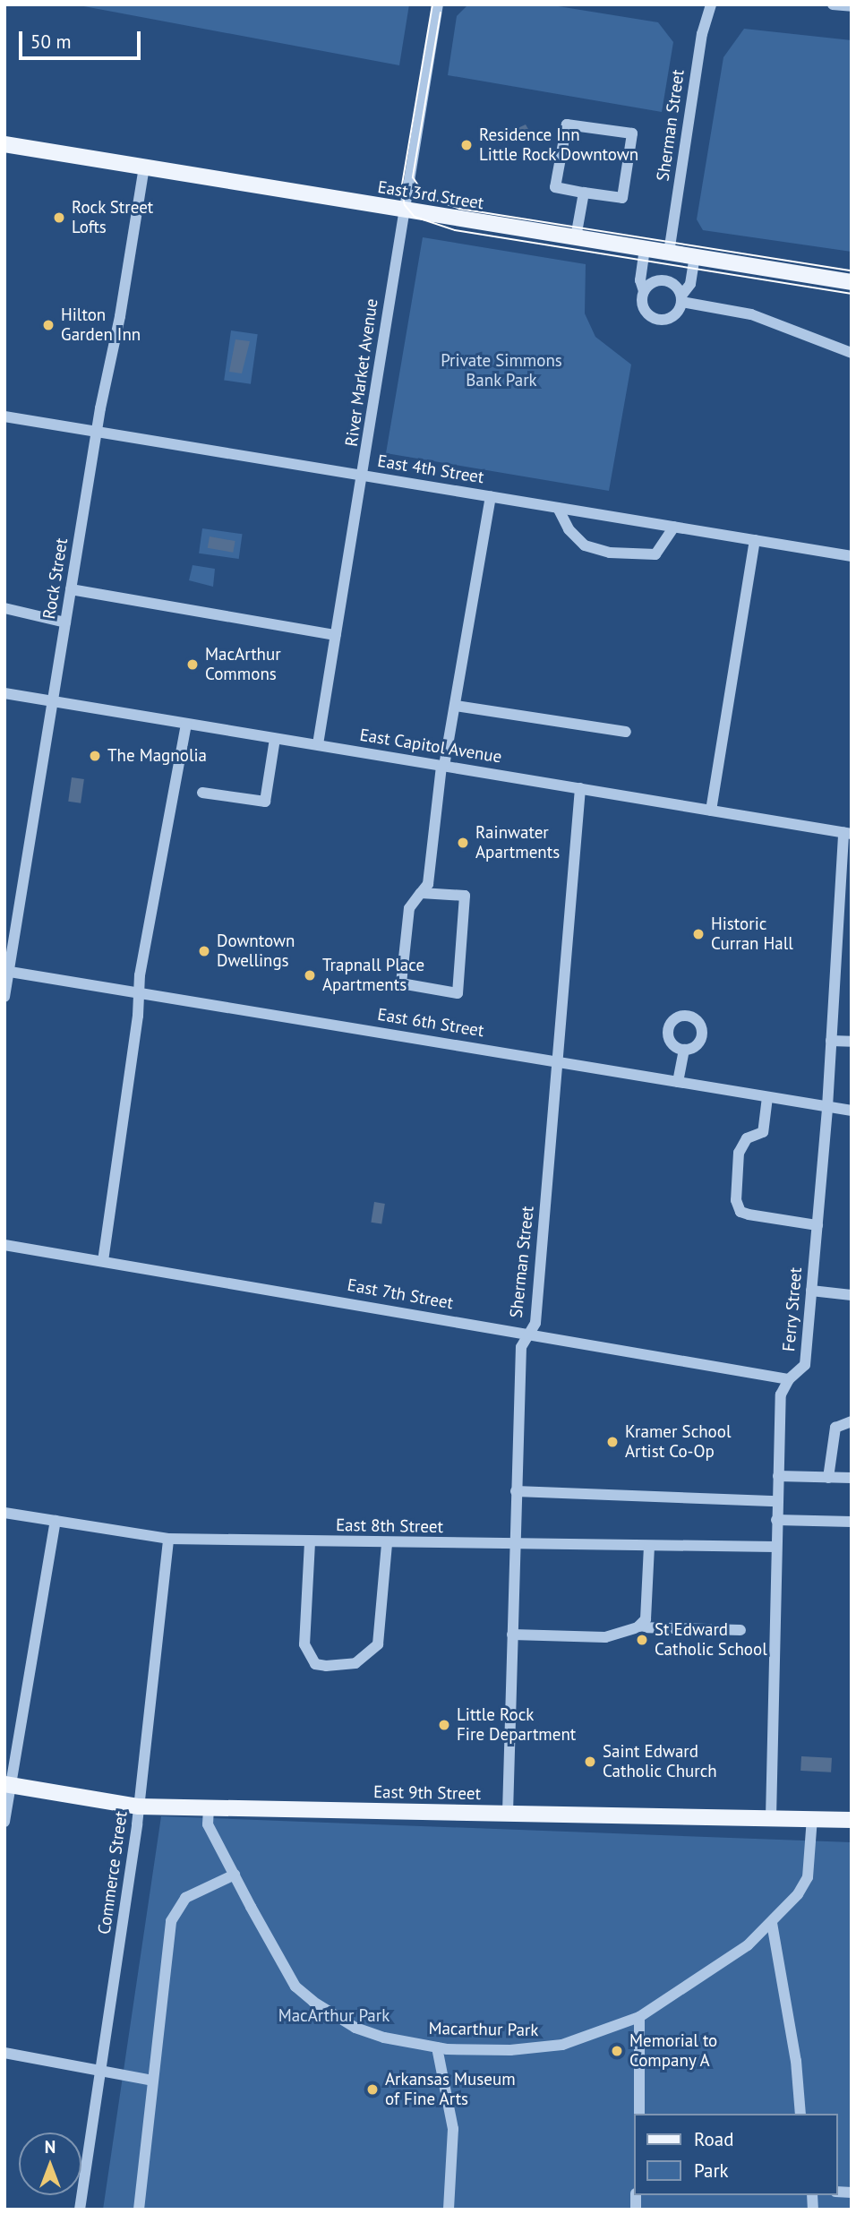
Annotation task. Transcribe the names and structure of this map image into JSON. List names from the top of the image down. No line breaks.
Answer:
{"streets":{"main road":["East 3rd Street","East 9th Street"],"street":["Sherman Street","River Market Avenue","East 4th Street","Rock Street","East Capitol Avenue","East 6th Street","East 7th Street","Ferry Street","East 8th Street","Commerce Street","Macarthur Park"]},"crossings":[["Sherman Street","East 3rd Street"],["Sherman Street","East Capitol Avenue"],["Sherman Street","East 6th Street"],["Sherman Street","East 7th Street"],["Sherman Street","East 8th Street"],["Sherman Street","East 9th Street"],["East 3rd Street","River Market Avenue"],["East 3rd Street","Rock Street"],["River Market Avenue","East 4th Street"],["River Market Avenue","East Capitol Avenue"],["East 4th Street","Rock Street"],["Rock Street","East Capitol Avenue"],["Rock Street","East 6th Street"],["East Capitol Avenue","Ferry Street"],["East 6th Street","Ferry Street"],["East 7th Street","Ferry Street"],["Ferry Street","East 8th Street"],["Ferry Street","East 9th Street"],["East 8th Street","Commerce Street"],["East 9th Street","Commerce Street"],["East 9th Street","Macarthur Park"]],"parks":["Private Simmons Bank Park","MacArthur Park"],"places":["Residence Inn Little Rock Downtown","Rock Street Lofts","Hilton Garden Inn","MacArthur Commons","The Magnolia","Rainwater Apartments","Historic Curran Hall","Downtown Dwellings","Trapnall Place Apartments","Kramer School Artist Co-Op","St Edward Catholic School","Little Rock Fire Department","Saint Edward Catholic Church","Memorial to Company A","Arkansas Museum of Fine Arts"],"legend":["Road","Park"],"scale_bar":"50 m","north":"top"}
